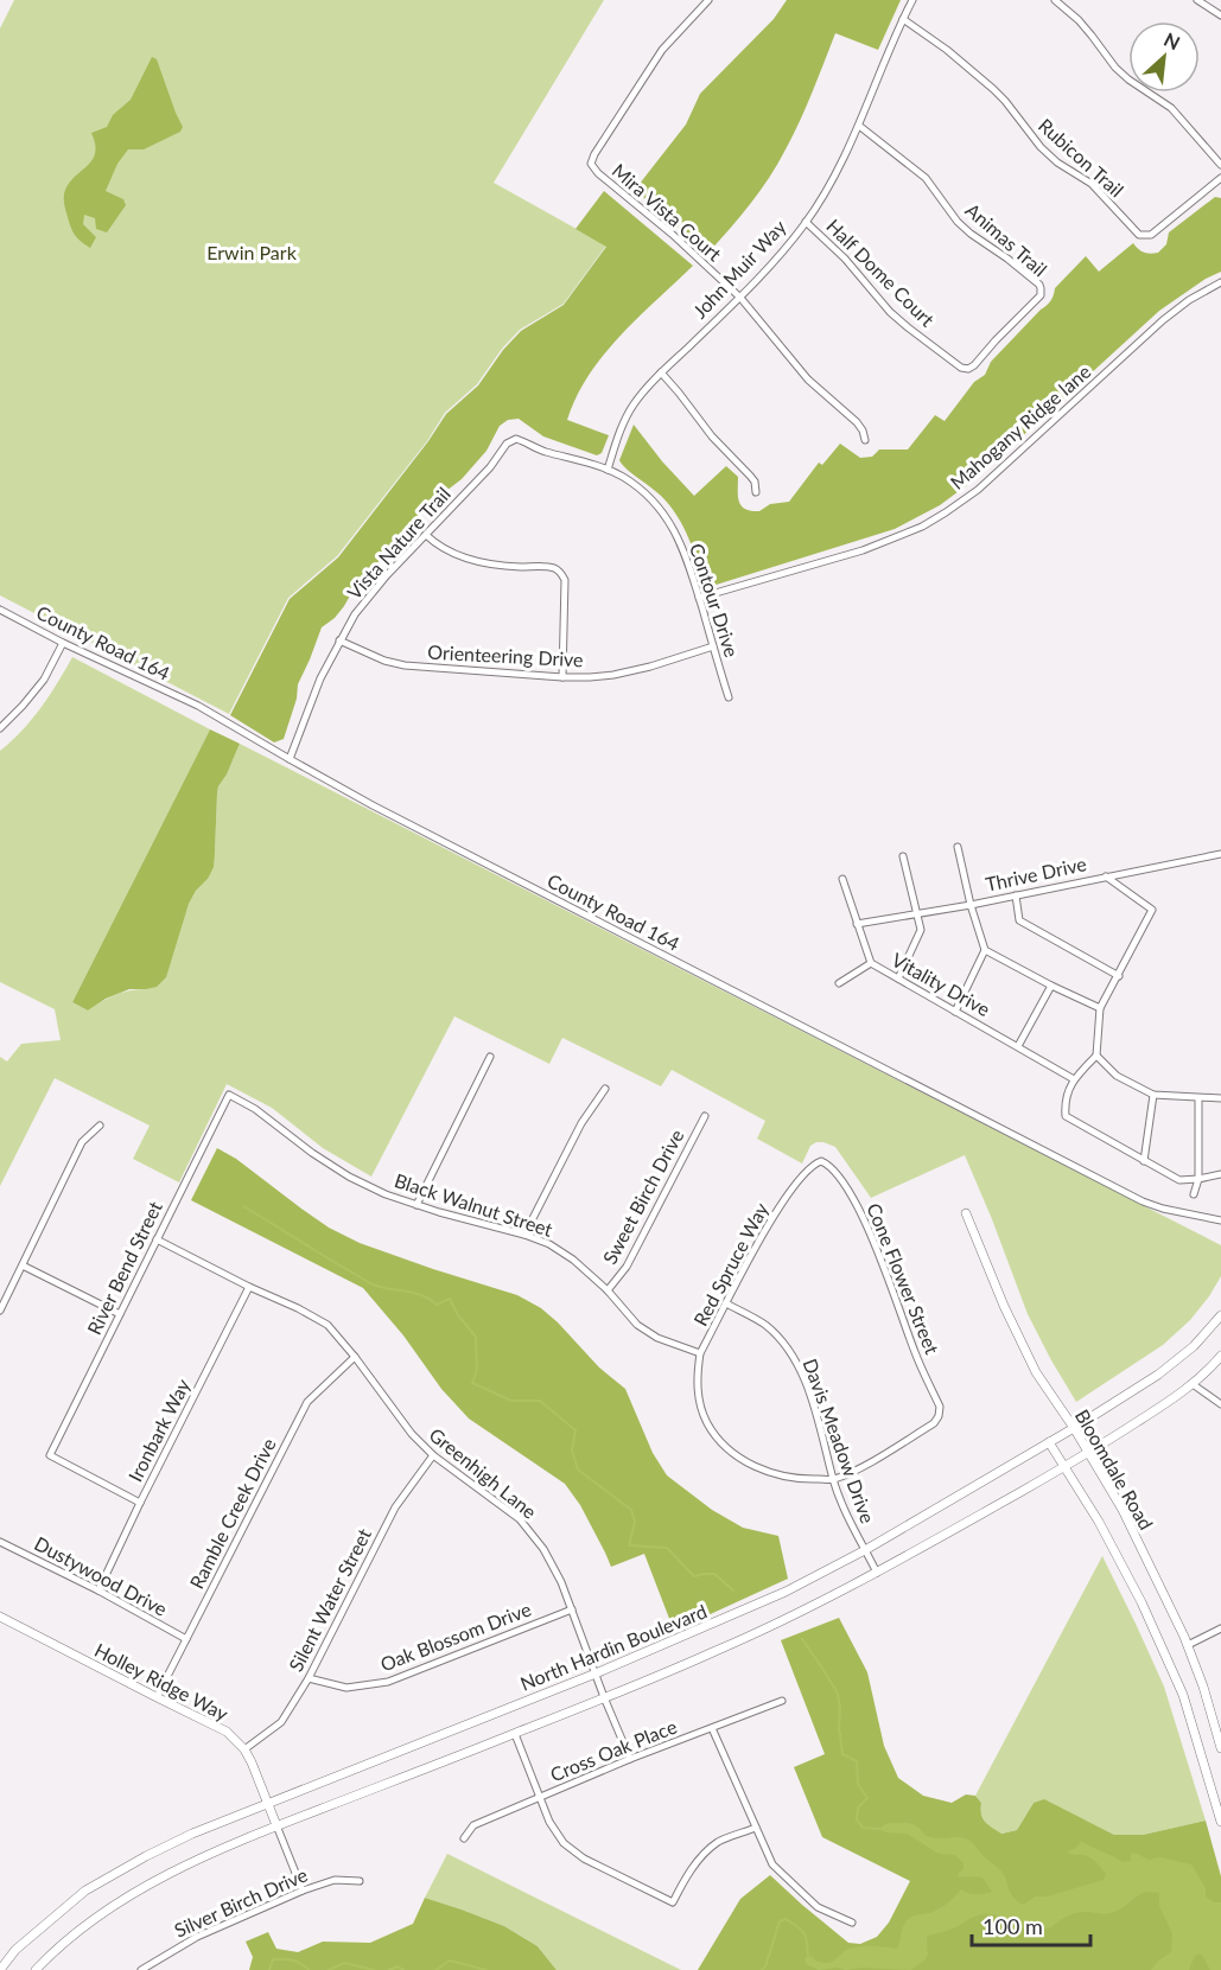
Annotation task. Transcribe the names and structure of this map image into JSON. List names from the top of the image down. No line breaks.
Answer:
{"streets":{"street":["Rubicon Trail","Mira Vista Court","Animas Trail","John Muir Way","Half Dome Court","Mahogany Ridge lane","Vista Nature Trail","Contour Drive","County Road 164","Orienteering Drive","Thrive Drive","Vitality Drive","Sweet Birch Drive","Black Walnut Street","Red Spruce Way","River Bend Street","Cone Flower Street","Ironbark Way","Davis Meadow Drive","Bloomdale Road","Greenhigh Lane","Ramble Creek Drive","Dustywood Drive","Silent Water Street","Oak Blossom Drive","North Hardin Boulevard","Holley Ridge Way","Cross Oak Place","Silver Birch Drive"]},"crossings":[["Rubicon Trail","John Muir Way"],["Mira Vista Court","John Muir Way"],["Animas Trail","John Muir Way"],["Animas Trail","Half Dome Court"],["John Muir Way","Half Dome Court"],["John Muir Way","Contour Drive"],["Mahogany Ridge lane","Contour Drive"],["Vista Nature Trail","Contour Drive"],["Vista Nature Trail","County Road 164"],["Vista Nature Trail","Orienteering Drive"],["Contour Drive","Orienteering Drive"],["Thrive Drive","Vitality Drive"],["Sweet Birch Drive","Black Walnut Street"],["Black Walnut Street","Red Spruce Way"],["Black Walnut Street","River Bend Street"],["Red Spruce Way","Cone Flower Street"],["Red Spruce Way","Davis Meadow Drive"],["River Bend Street","Ironbark Way"],["River Bend Street","Greenhigh Lane"],["Cone Flower Street","Davis Meadow Drive"],["Ironbark Way","Greenhigh Lane"],["Ironbark Way","Dustywood Drive"],["Davis Meadow Drive","North Hardin Boulevard"],["Bloomdale Road","North Hardin Boulevard"],["Greenhigh Lane","Ramble Creek Drive"],["Greenhigh Lane","Silent Water Street"],["Greenhigh Lane","Oak Blossom Drive"],["Greenhigh Lane","North Hardin Boulevard"],["Greenhigh Lane","Cross Oak Place"],["Ramble Creek Drive","Dustywood Drive"],["Ramble Creek Drive","Holley Ridge Way"],["Silent Water Street","Oak Blossom Drive"],["Silent Water Street","Holley Ridge Way"],["North Hardin Boulevard","Holley Ridge Way"],["Holley Ridge Way","Silver Birch Drive"]],"parks":["Erwin Park"],"scale_bar":"100 m","north":"top right"}
